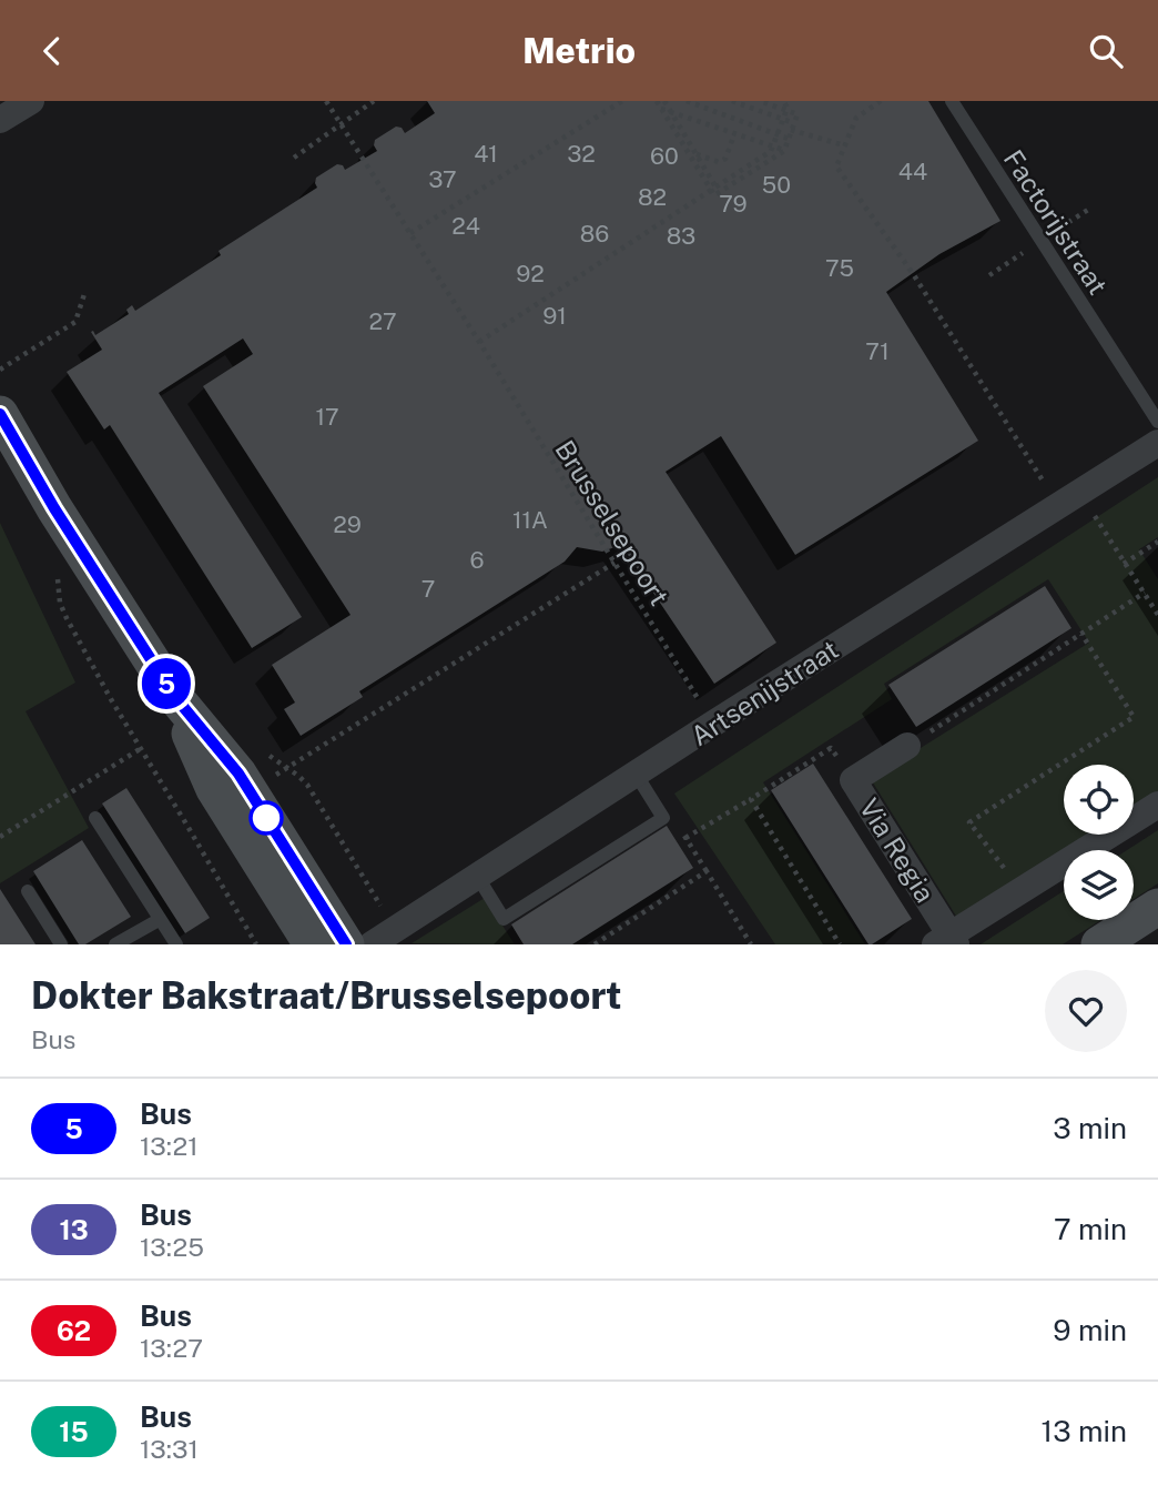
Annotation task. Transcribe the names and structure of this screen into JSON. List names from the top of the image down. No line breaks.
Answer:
{"streets":{"street":["Artsenijstraat","Via Regia"],"lane":["Factorijstraat"],"path":["Brusselsepoort"]},"crossings":[["Brusselsepoort","Artsenijstraat"]],"lines":["bus line 5"],"house_numbers":["41","32","60","44","37","50","82","79","24","86","83","75","92","91","27","71","17","11A","29","6","7"],"page":{"header":"Metrio","on_map":"5","heading":["Dokter Bakstraat/Brusselsepoort","Bus"],"list":[{"mark":"5","name":"Bus","note":"13:21","value":"3 min"},{"mark":"13","name":"Bus","note":"13:25","value":"7 min"},{"mark":"62","name":"Bus","note":"13:27","value":"9 min"},{"mark":"15","name":"Bus","note":"13:31","value":"13 min"}]}}
